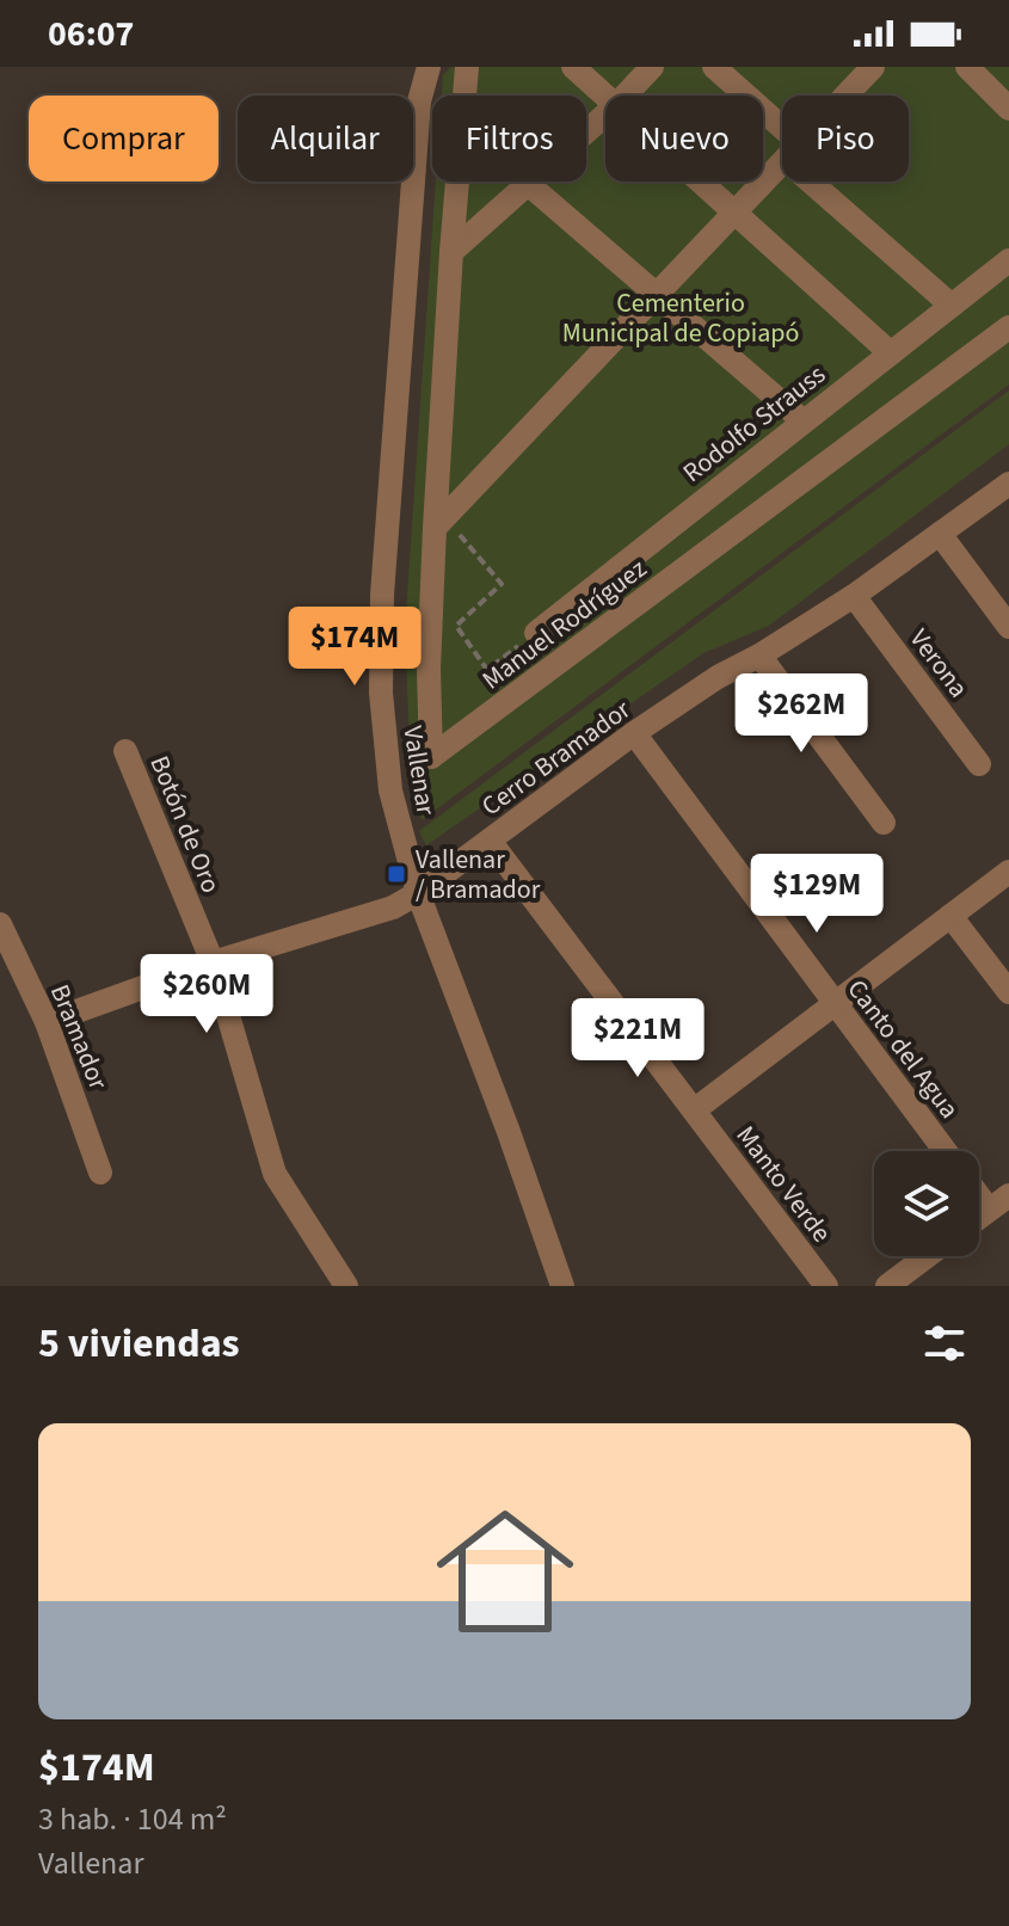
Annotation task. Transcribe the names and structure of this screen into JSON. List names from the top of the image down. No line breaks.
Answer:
{"streets":{"street":["Rodolfo Strauss","Manuel Rodríguez","Verona","Cerro Bramador","Vallenar","Botón de Oro","Bramador","Canto del Agua","Manto Verde"]},"crossings":[["Verona","Cerro Bramador"],["Cerro Bramador","Vallenar"],["Cerro Bramador","Botón de Oro"],["Cerro Bramador","Bramador"],["Cerro Bramador","Canto del Agua"],["Cerro Bramador","Manto Verde"]],"parks":["Cementerio Municipal de Copiapó"],"places":{"transit":["Vallenar / Bramador"]},"page":{"status":"06:07","chip":["Comprar","Alquilar","Filtros","Nuevo","Piso"],"price":["$174M","$262M","$129M","$260M","$221M"],"heading":"5 viviendas","list":[{"name":"$174M","note":"3 hab. · 104 m² · Vallenar"}]}}
